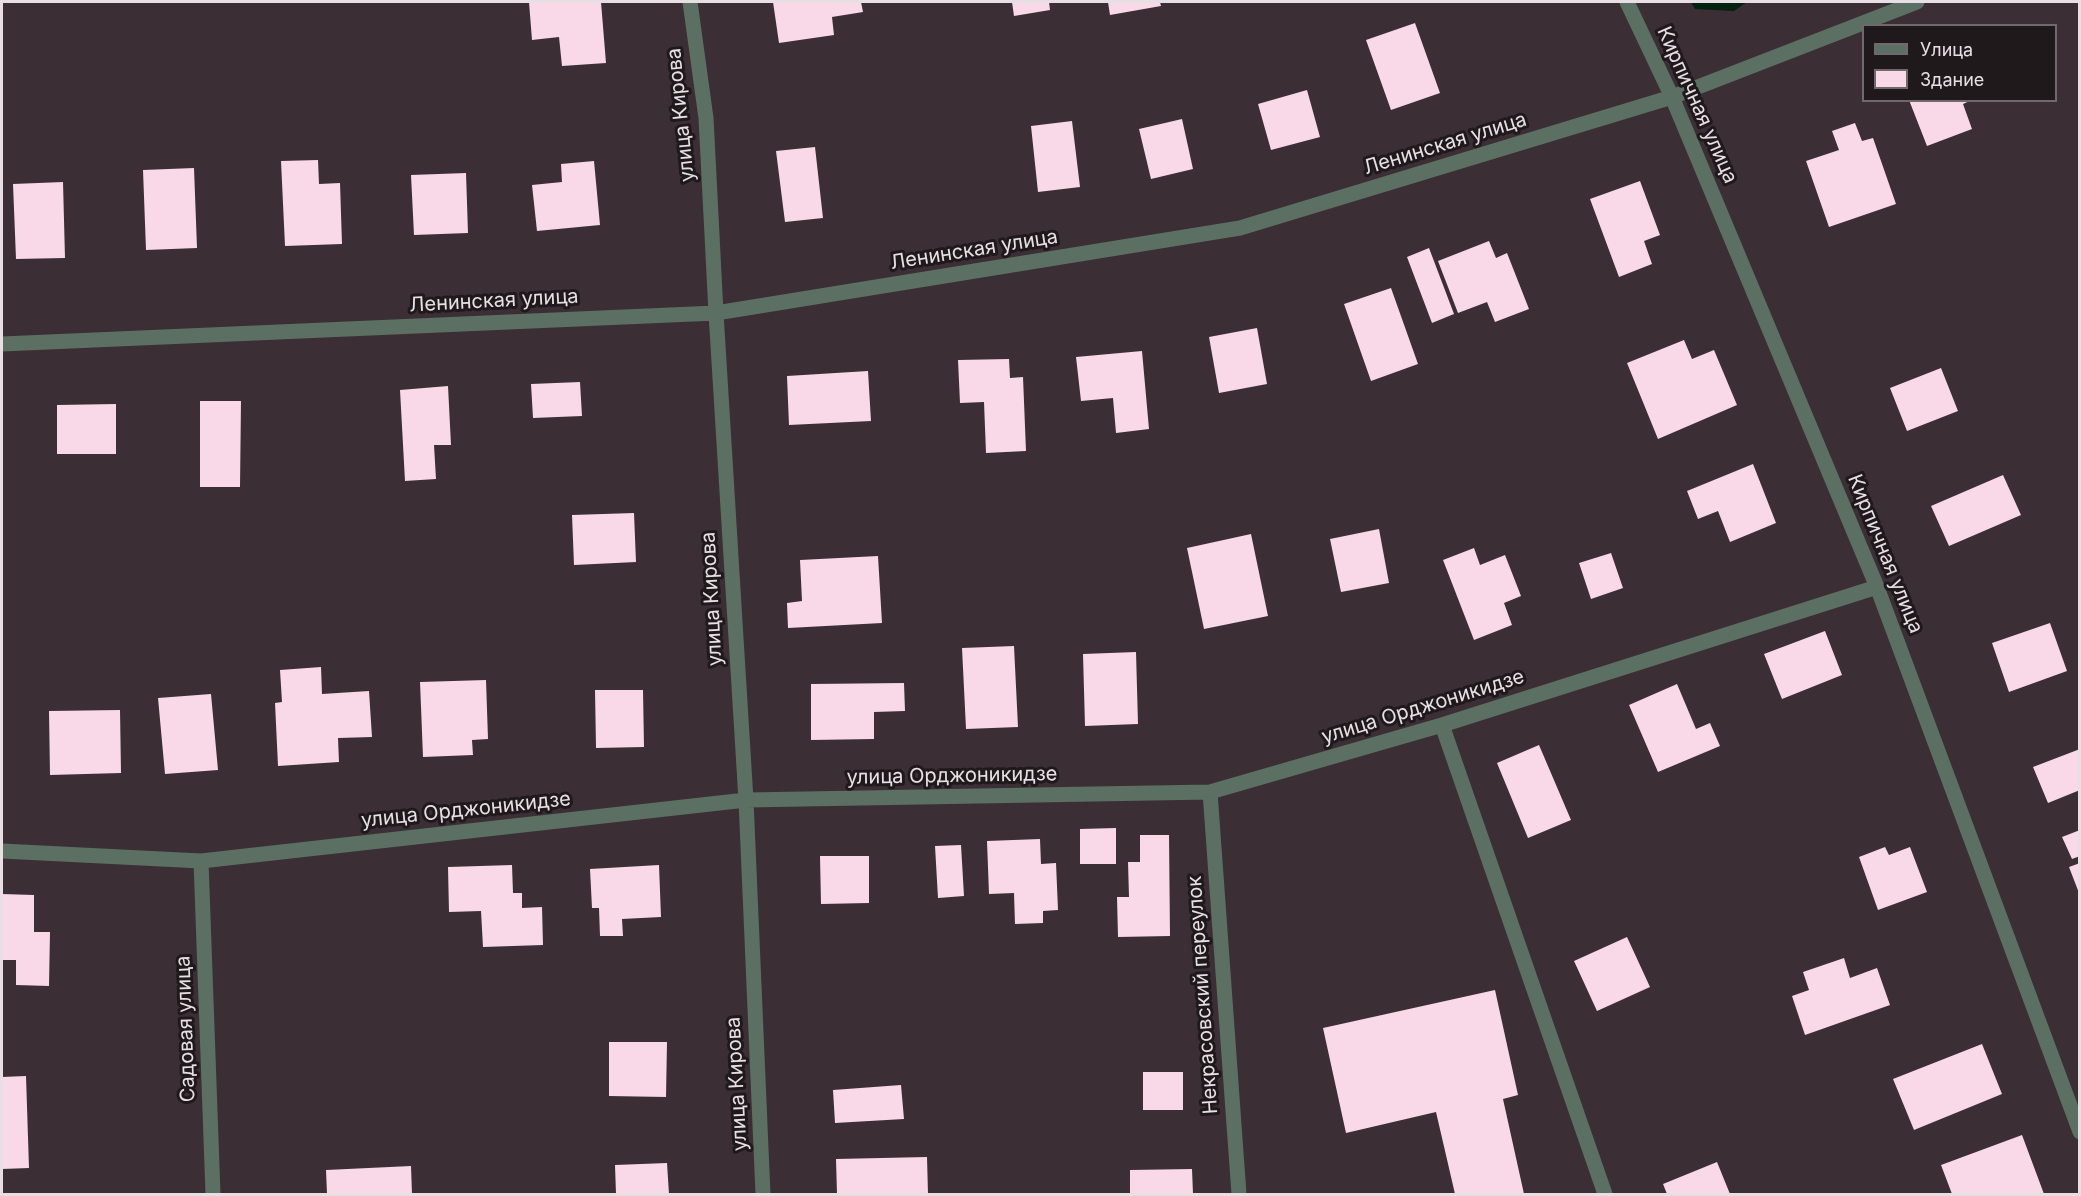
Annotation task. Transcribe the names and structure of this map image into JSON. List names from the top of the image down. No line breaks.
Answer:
{"streets":{"street":["Кирпичная улица","улица Кирова","Ленинская улица","улица Орджоникидзе","Некрасовский переулок","Садовая улица"]},"crossings":[["Кирпичная улица","Ленинская улица"],["Кирпичная улица","улица Орджоникидзе"],["улица Кирова","Ленинская улица"],["улица Кирова","улица Орджоникидзе"],["улица Орджоникидзе","Некрасовский переулок"],["улица Орджоникидзе","Садовая улица"]],"legend":["Улица","Здание"]}
